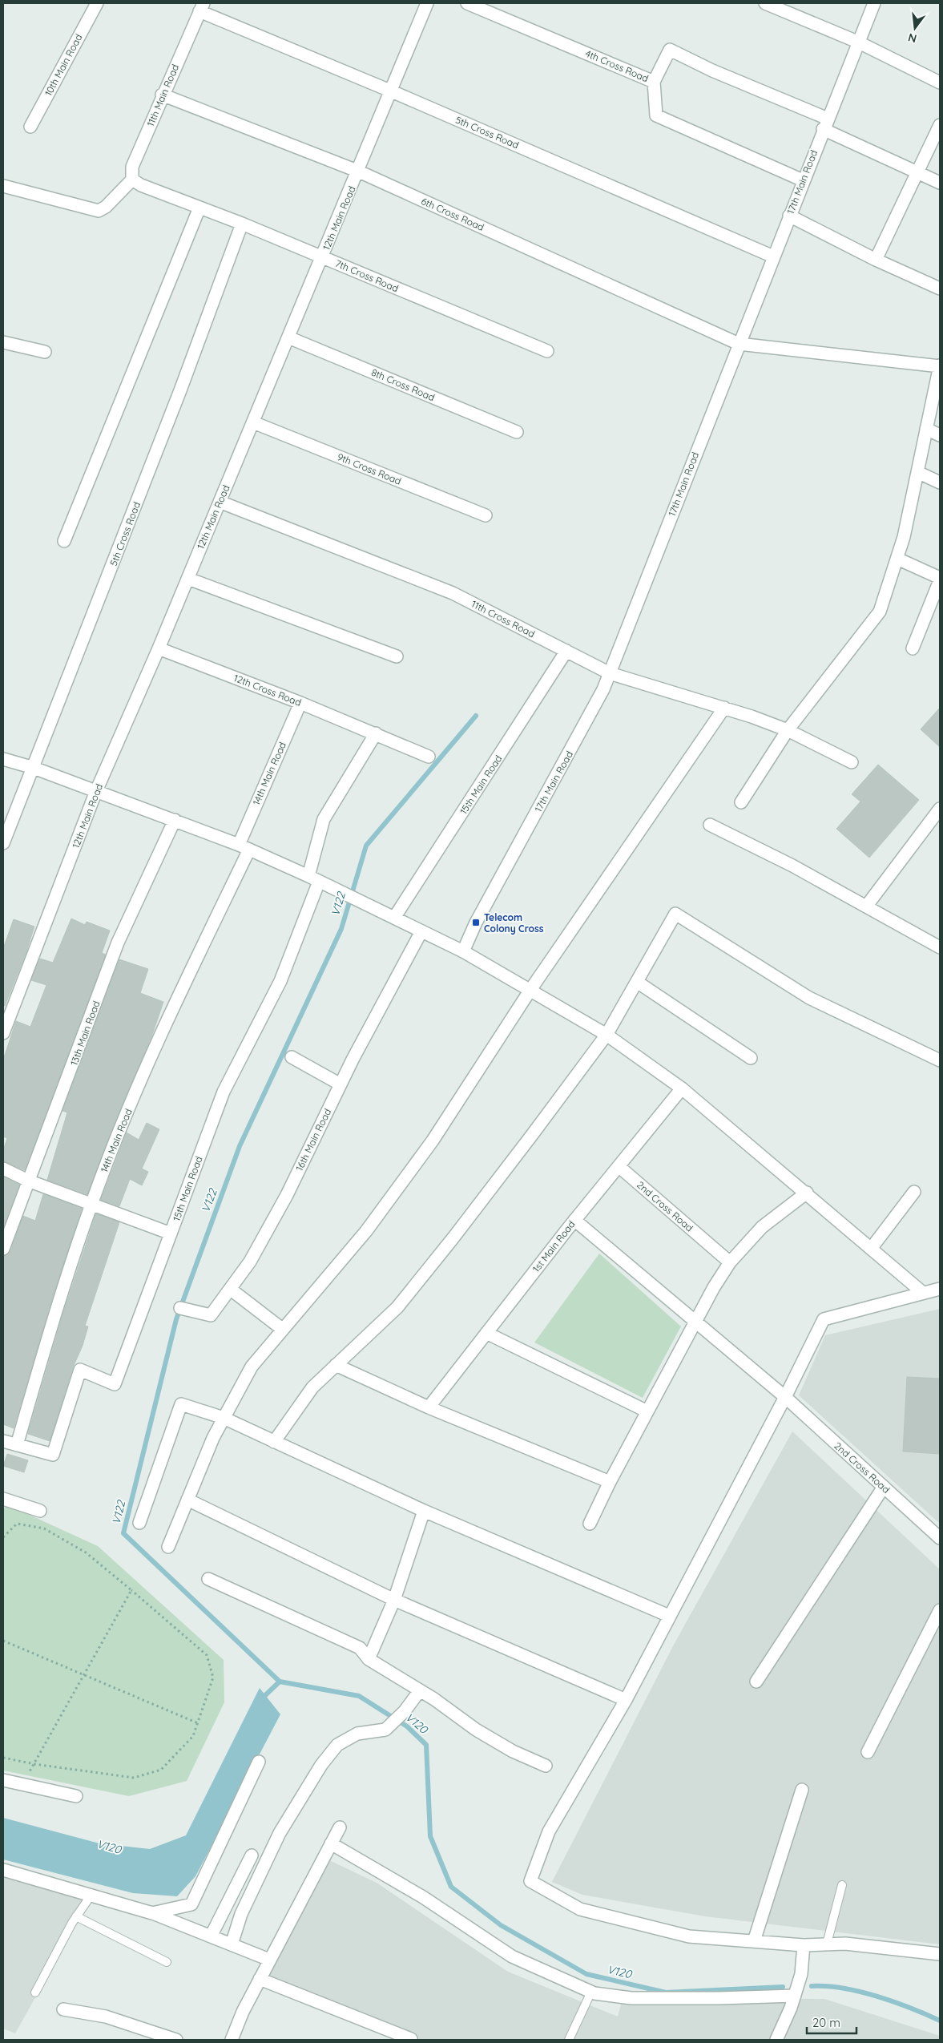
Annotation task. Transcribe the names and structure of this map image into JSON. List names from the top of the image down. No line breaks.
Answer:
{"streets":{"street":["10th Main Road","4th Cross Road","11th Main Road","5th Cross Road","17th Main Road","6th Cross Road","12th Main Road","7th Cross Road","8th Cross Road","9th Cross Road","11th Cross Road","12th Cross Road","14th Main Road","15th Main Road","13th Main Road","16th Main Road","2nd Cross Road","1st Main Road"]},"crossings":[["4th Cross Road","17th Main Road"],["11th Main Road","5th Cross Road"],["11th Main Road","6th Cross Road"],["11th Main Road","7th Cross Road"],["5th Cross Road","17th Main Road"],["5th Cross Road","12th Main Road"],["5th Cross Road","7th Cross Road"],["17th Main Road","6th Cross Road"],["17th Main Road","11th Cross Road"],["6th Cross Road","12th Main Road"],["12th Main Road","7th Cross Road"],["12th Main Road","8th Cross Road"],["12th Main Road","9th Cross Road"],["12th Main Road","11th Cross Road"],["12th Main Road","12th Cross Road"],["11th Cross Road","15th Main Road"],["12th Cross Road","14th Main Road"],["12th Cross Road","15th Main Road"],["14th Main Road","15th Main Road"],["2nd Cross Road","1st Main Road"]],"water":["V122","V120"],"places":{"transit":["Telecom Colony Cross"]},"scale_bar":"20 m","north":"bottom"}
